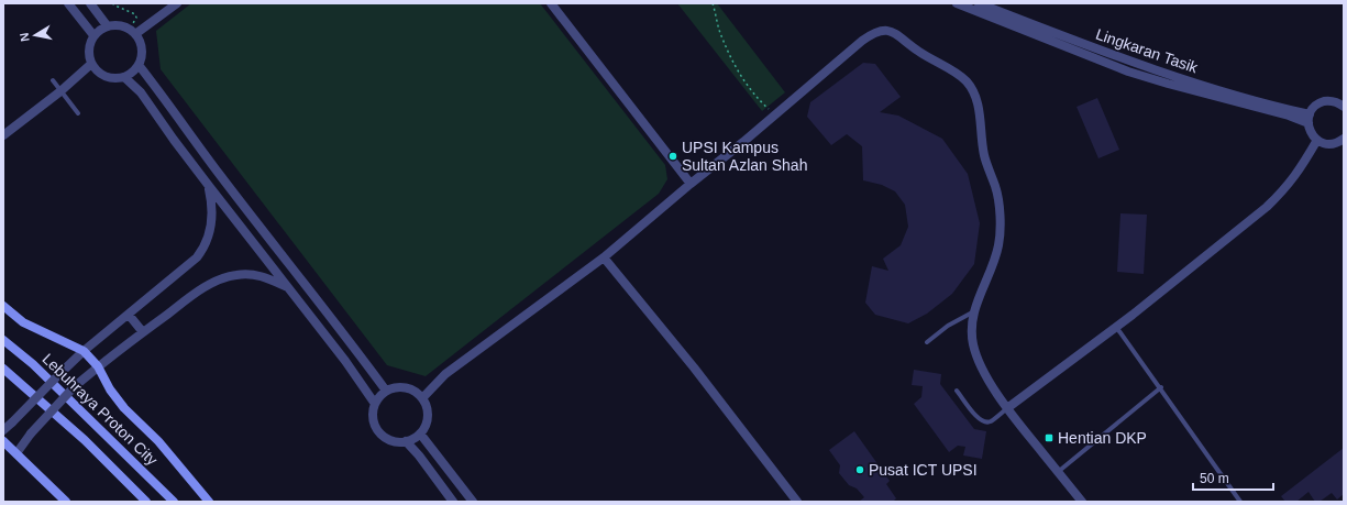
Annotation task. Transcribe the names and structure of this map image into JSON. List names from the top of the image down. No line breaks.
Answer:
{"streets":{"main road":["Lebuhraya Proton City"],"street":["Lingkaran Tasik"]},"places":{"other":["UPSI Kampus Sultan Azlan Shah","Pusat ICT UPSI"],"transit":["Hentian DKP"]},"scale_bar":"50 m","north":"left"}
